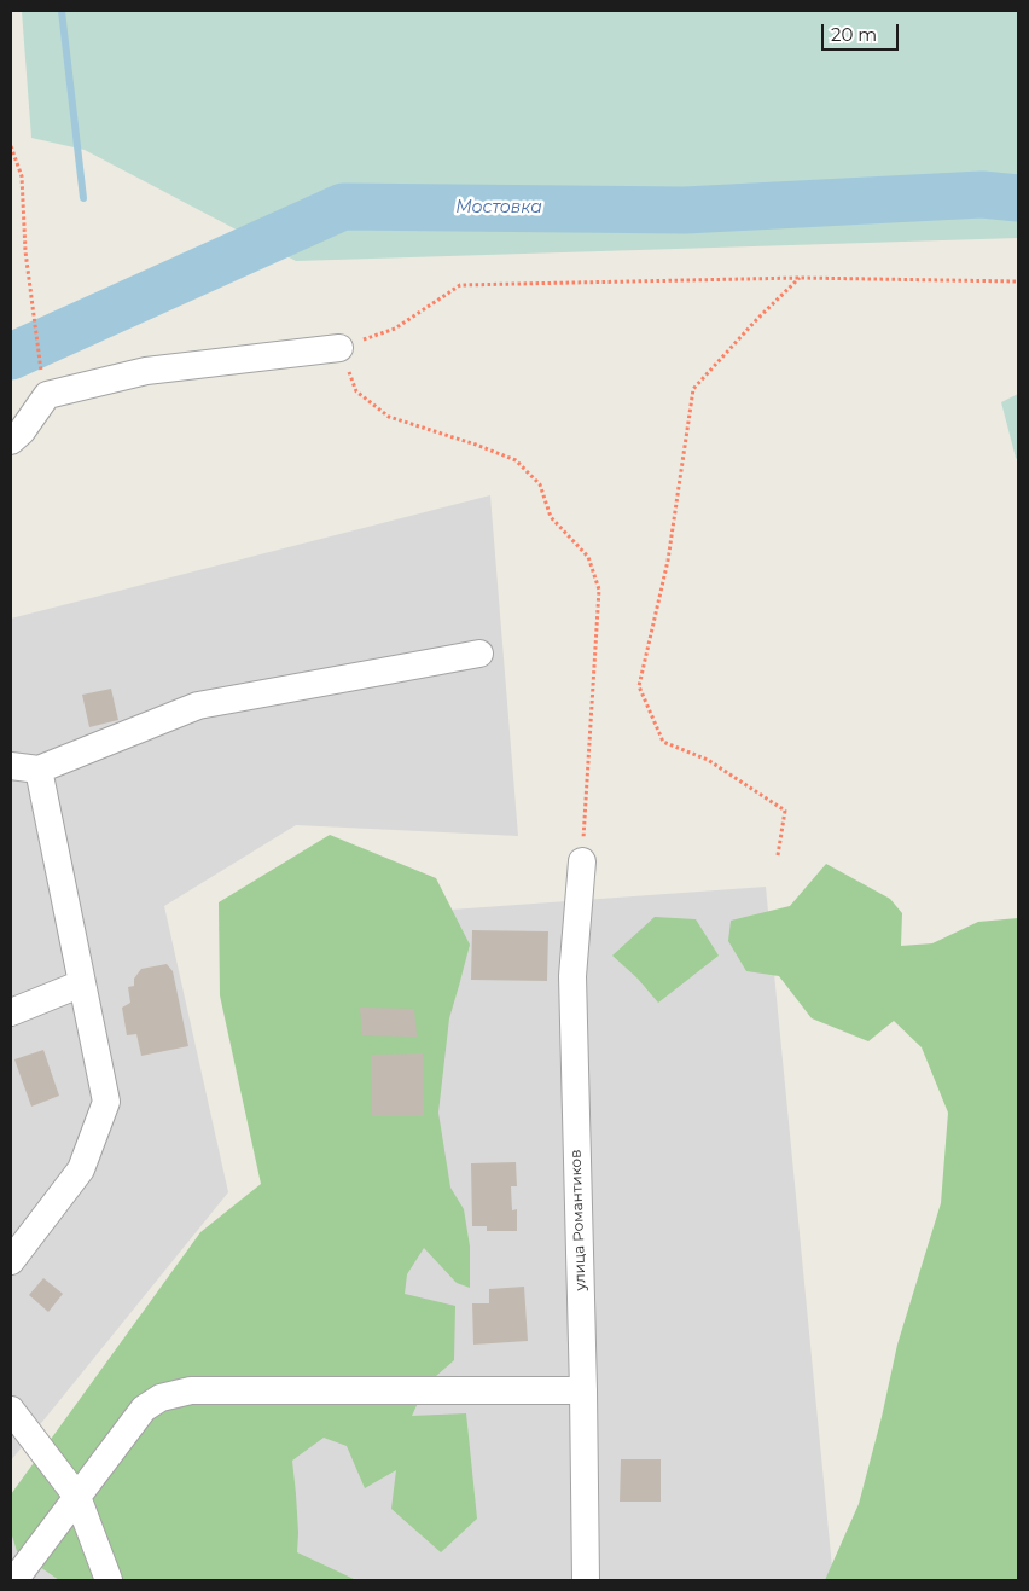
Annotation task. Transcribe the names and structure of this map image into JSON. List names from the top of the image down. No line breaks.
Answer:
{"streets":{"street":["улица Романтиков"]},"water":["Мостовка"],"scale_bar":"20 m"}
